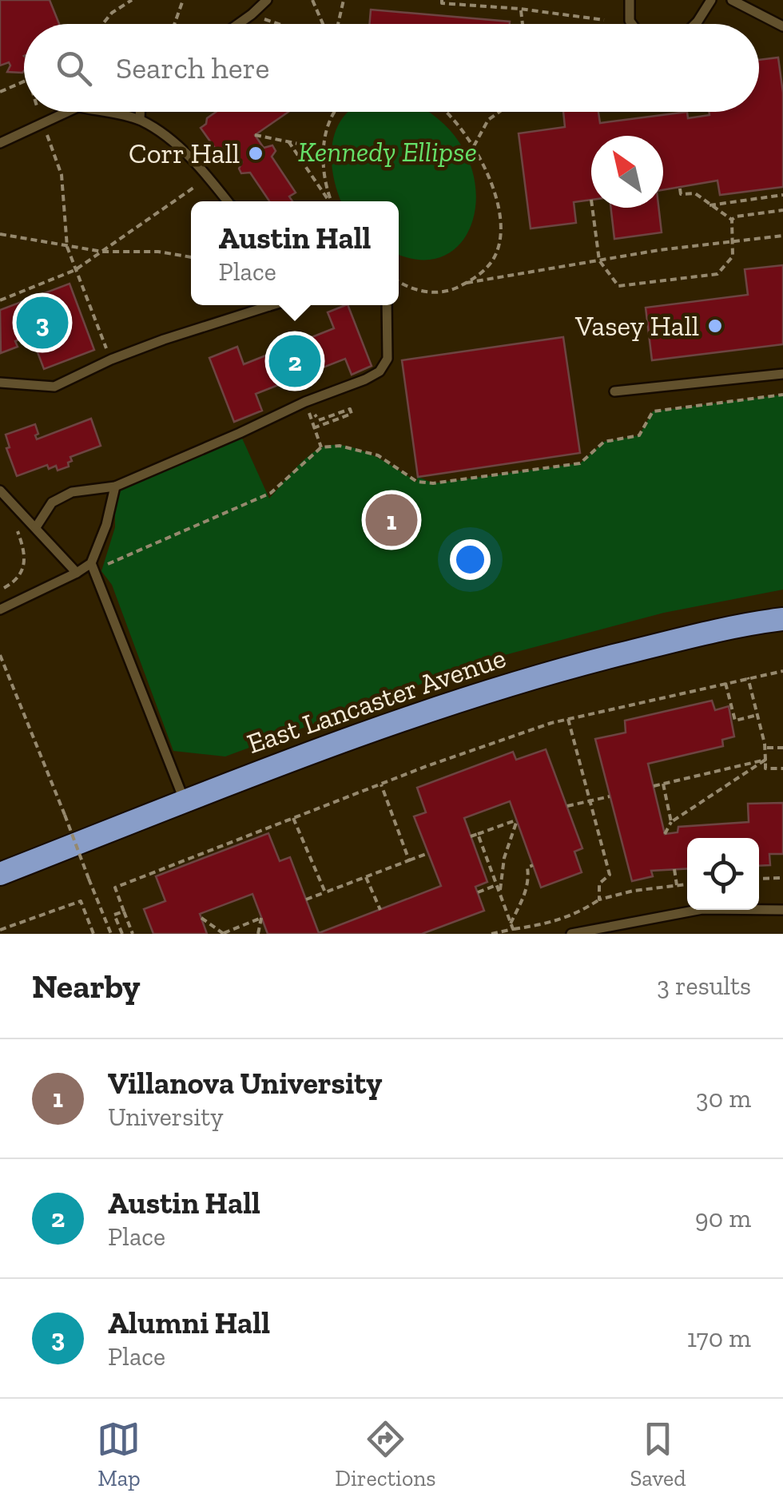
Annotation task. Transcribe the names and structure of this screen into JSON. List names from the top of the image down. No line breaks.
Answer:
{"streets":{"highway":["East Lancaster Avenue"]},"parks":["Kennedy Ellipse"],"places":["Corr Hall","Vasey Hall"],"north":"top left","page":{"search":"Search here","popup":["Austin Hall","Place"],"pins":["3","2","1"],"heading":["Nearby","3 results"],"list":[{"mark":"1","name":"Villanova University","note":"University","value":"30 m"},{"mark":"2","name":"Austin Hall","note":"Place","value":"90 m"},{"mark":"3","name":"Alumni Hall","note":"Place","value":"170 m"}],"nav":["Map","Directions","Saved"]}}
